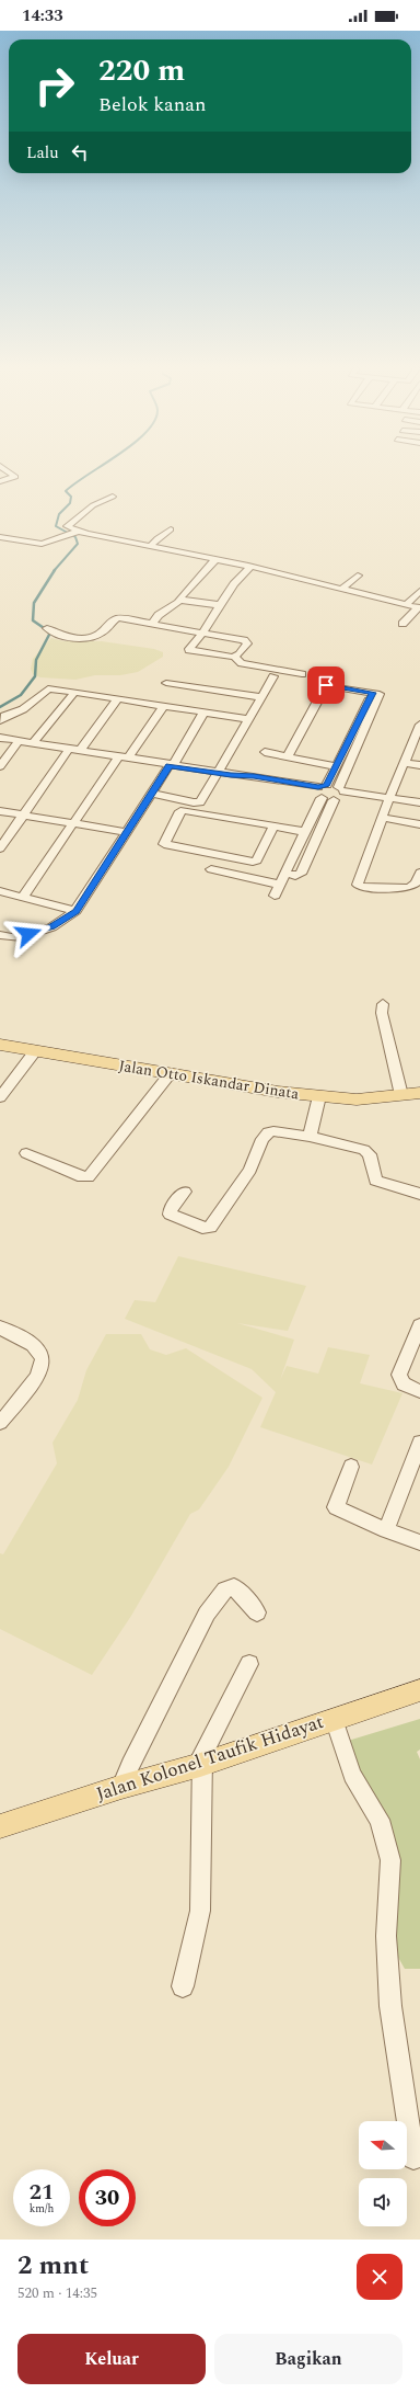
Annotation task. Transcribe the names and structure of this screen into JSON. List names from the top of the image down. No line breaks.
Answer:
{"streets":{"main road":["Jalan Otto Iskandar Dinata","Jalan Kolonel Taufik Hidayat"]},"north":"left","page":{"status":"14:33","turn":["220 m","Belok kanan"],"then":"Lalu","speed":"21 km/h","limit":"30","heading":["2 mnt","520 m · 14:35"],"buttons":["Keluar","Bagikan"]}}
